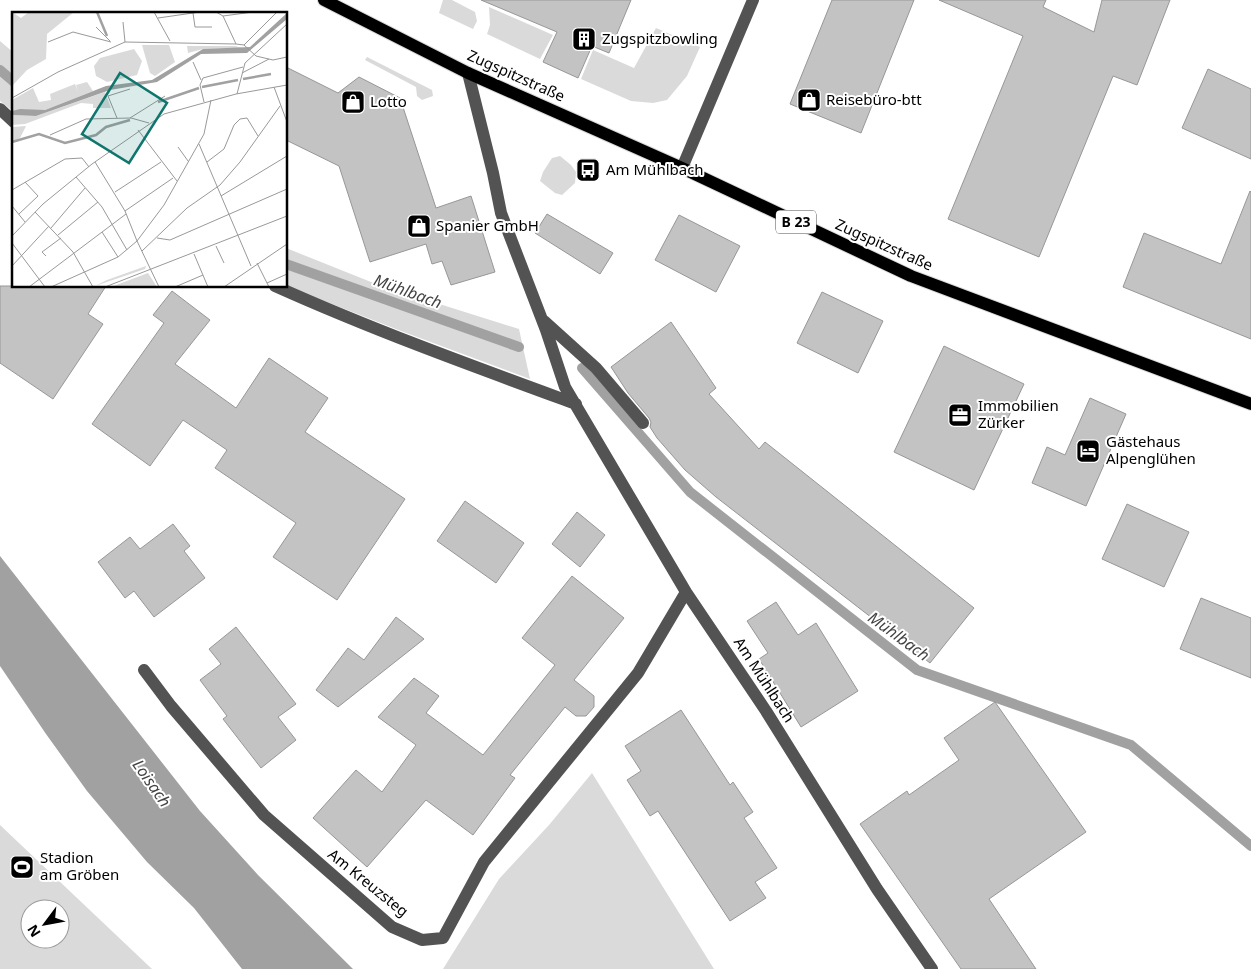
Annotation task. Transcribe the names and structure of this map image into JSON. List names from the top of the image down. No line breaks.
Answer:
{"streets":{"main road":["Zugspitzstraße","B 23"],"street":["Am Mühlbach","Am Kreuzsteg"]},"crossings":[["Zugspitzstraße","Am Mühlbach"],["Am Mühlbach","Am Kreuzsteg"]],"water":["Mühlbach","Loisach"],"places":{"building":["Zugspitzbowling"],"shop":["Reisebüro-btt","Lotto","Spanier GmbH"],"bus stop":["Am Mühlbach"],"office":["Immobilien Zürker"],"hotel":["Gästehaus Alpenglühen"],"sports":["Stadion am Gröben"]},"north":"bottom left"}
